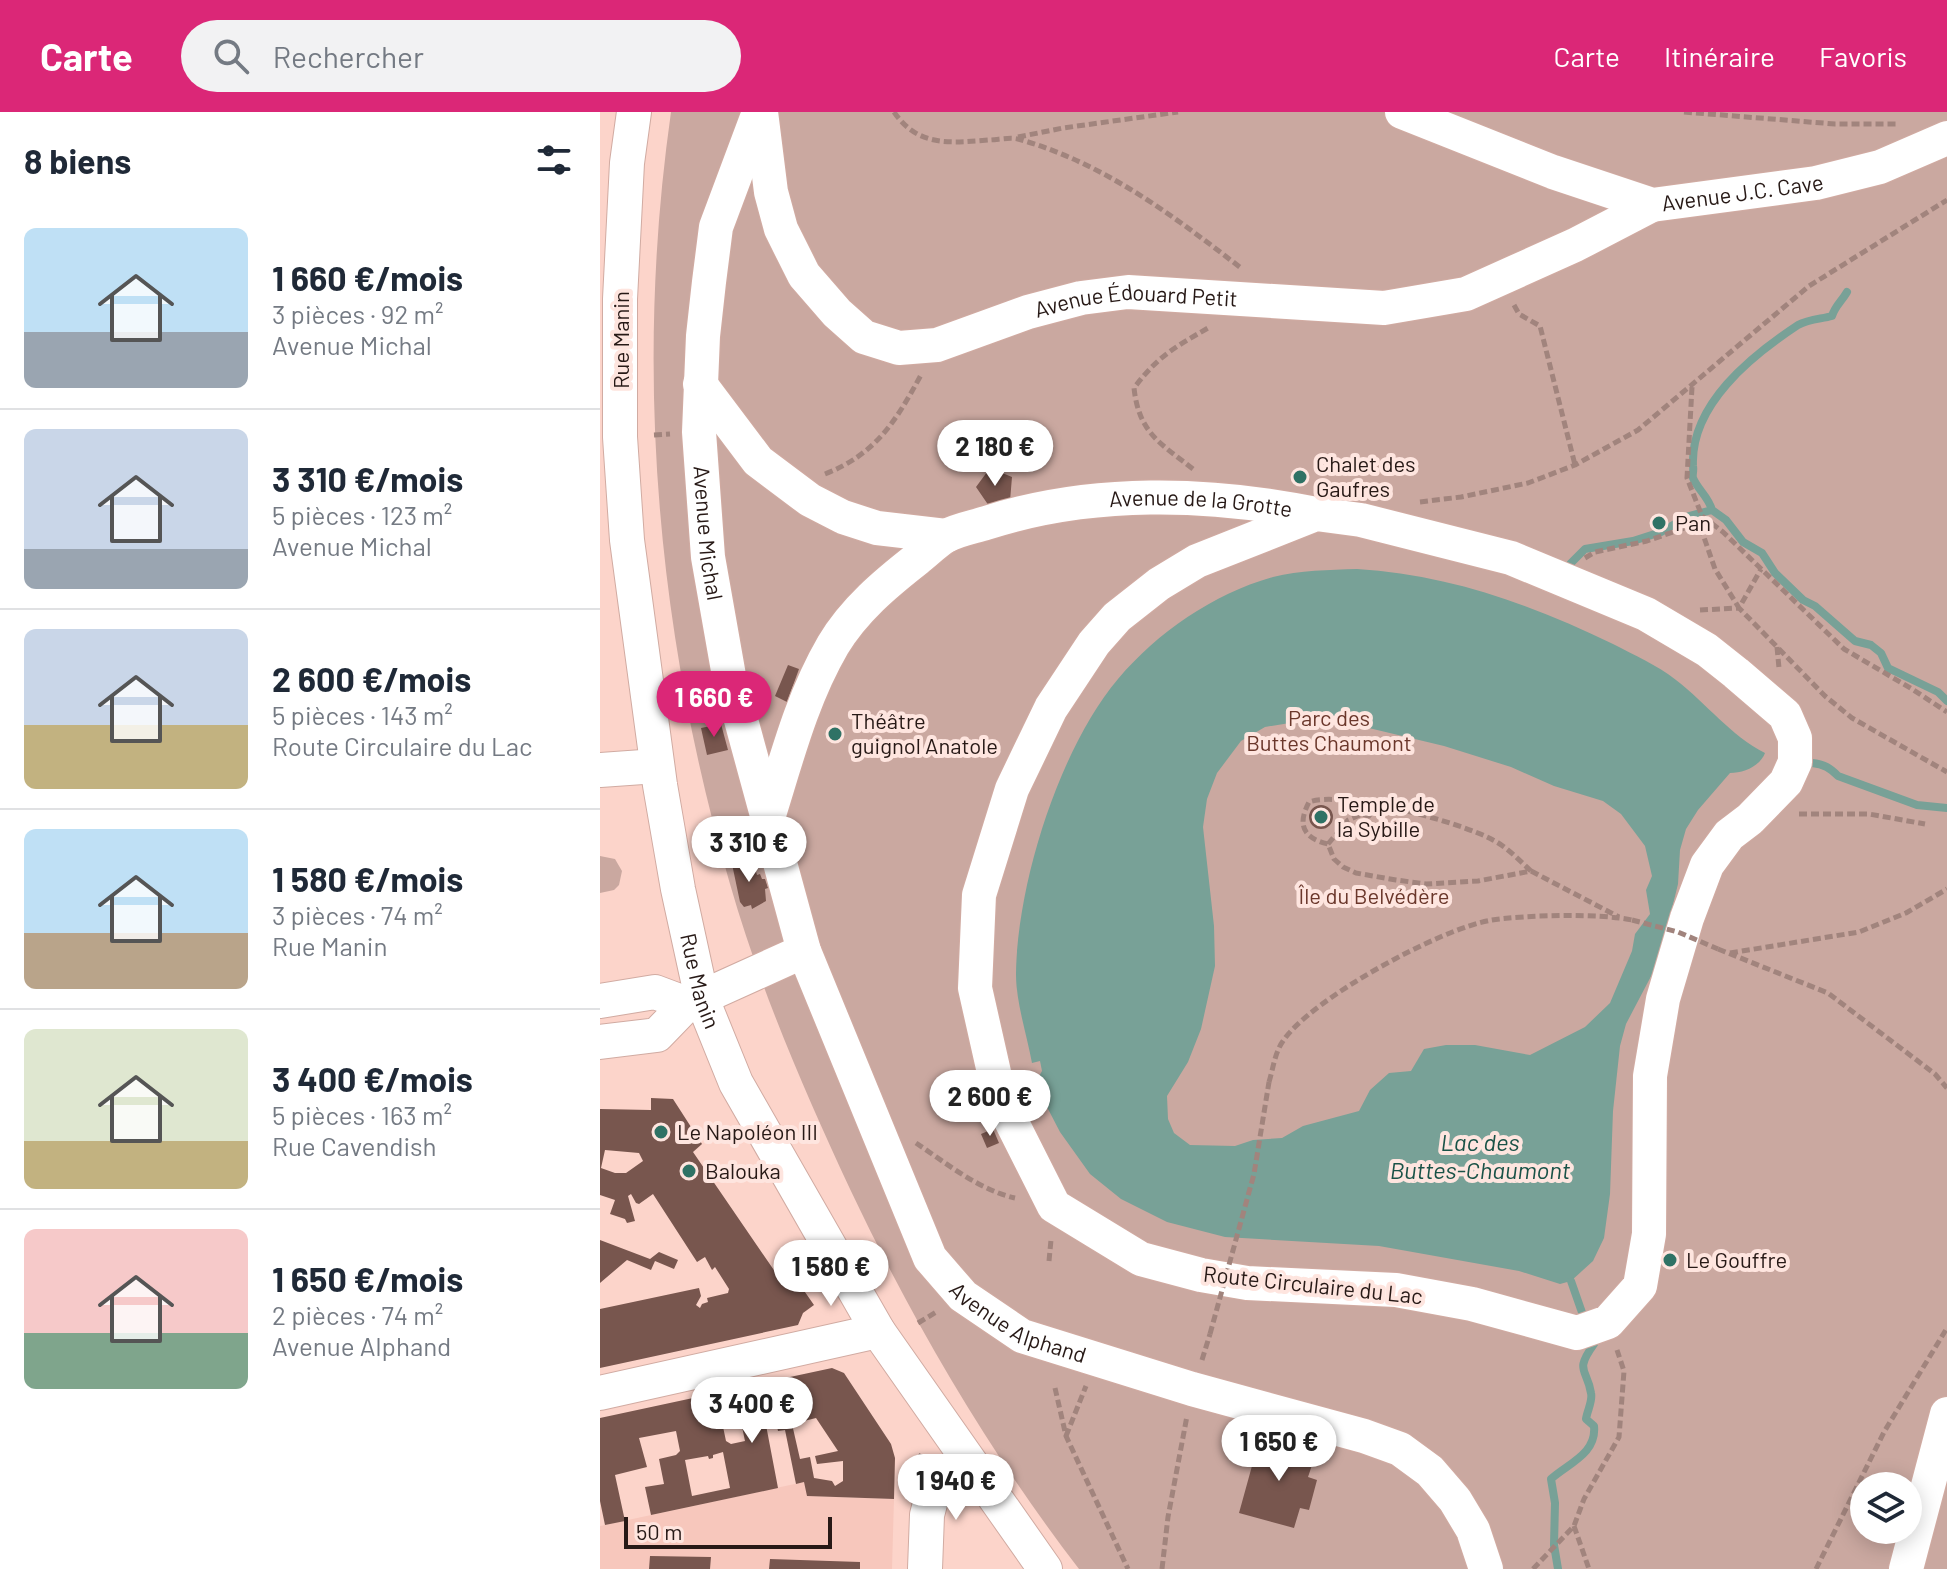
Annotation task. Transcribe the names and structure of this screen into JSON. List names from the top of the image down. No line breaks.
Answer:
{"streets":{"street":["Avenue J.C. Cave","Avenue Édouard Petit","Rue Manin","Avenue de la Grotte","Avenue Michal","Route Circulaire du Lac","Avenue Alphand"]},"crossings":[["Avenue J.C. Cave","Avenue Édouard Petit"],["Avenue Édouard Petit","Avenue Michal"],["Avenue de la Grotte","Avenue Michal"],["Avenue Michal","Avenue Alphand"]],"water":["Lac des Buttes-Chaumont"],"parks":["Parc des Buttes Chaumont","Île du Belvédère"],"places":["Chalet des Gaufres","Pan","Théâtre guignol Anatole","Temple de la Sybille","Le Napoléon III","Balouka","Le Gouffre"],"scale_bar":"50 m","page":{"header":"Carte","search":"Rechercher","nav":["Carte","Itinéraire","Favoris"],"heading":"8 biens","list":[{"name":"1 660 €/mois","note":"3 pièces · 92 m² · Avenue Michal"},{"name":"3 310 €/mois","note":"5 pièces · 123 m² · Avenue Michal"},{"name":"2 600 €/mois","note":"5 pièces · 143 m² · Route Circulaire du Lac"},{"name":"1 580 €/mois","note":"3 pièces · 74 m² · Rue Manin"},{"name":"3 400 €/mois","note":"5 pièces · 163 m² · Rue Cavendish"},{"name":"1 650 €/mois","note":"2 pièces · 74 m² · Avenue Alphand"}],"price":["2 180 €","1 660 €","3 310 €","2 600 €","1 580 €","3 400 €","1 650 €","1 940 €"],"scale":"50 m"}}
